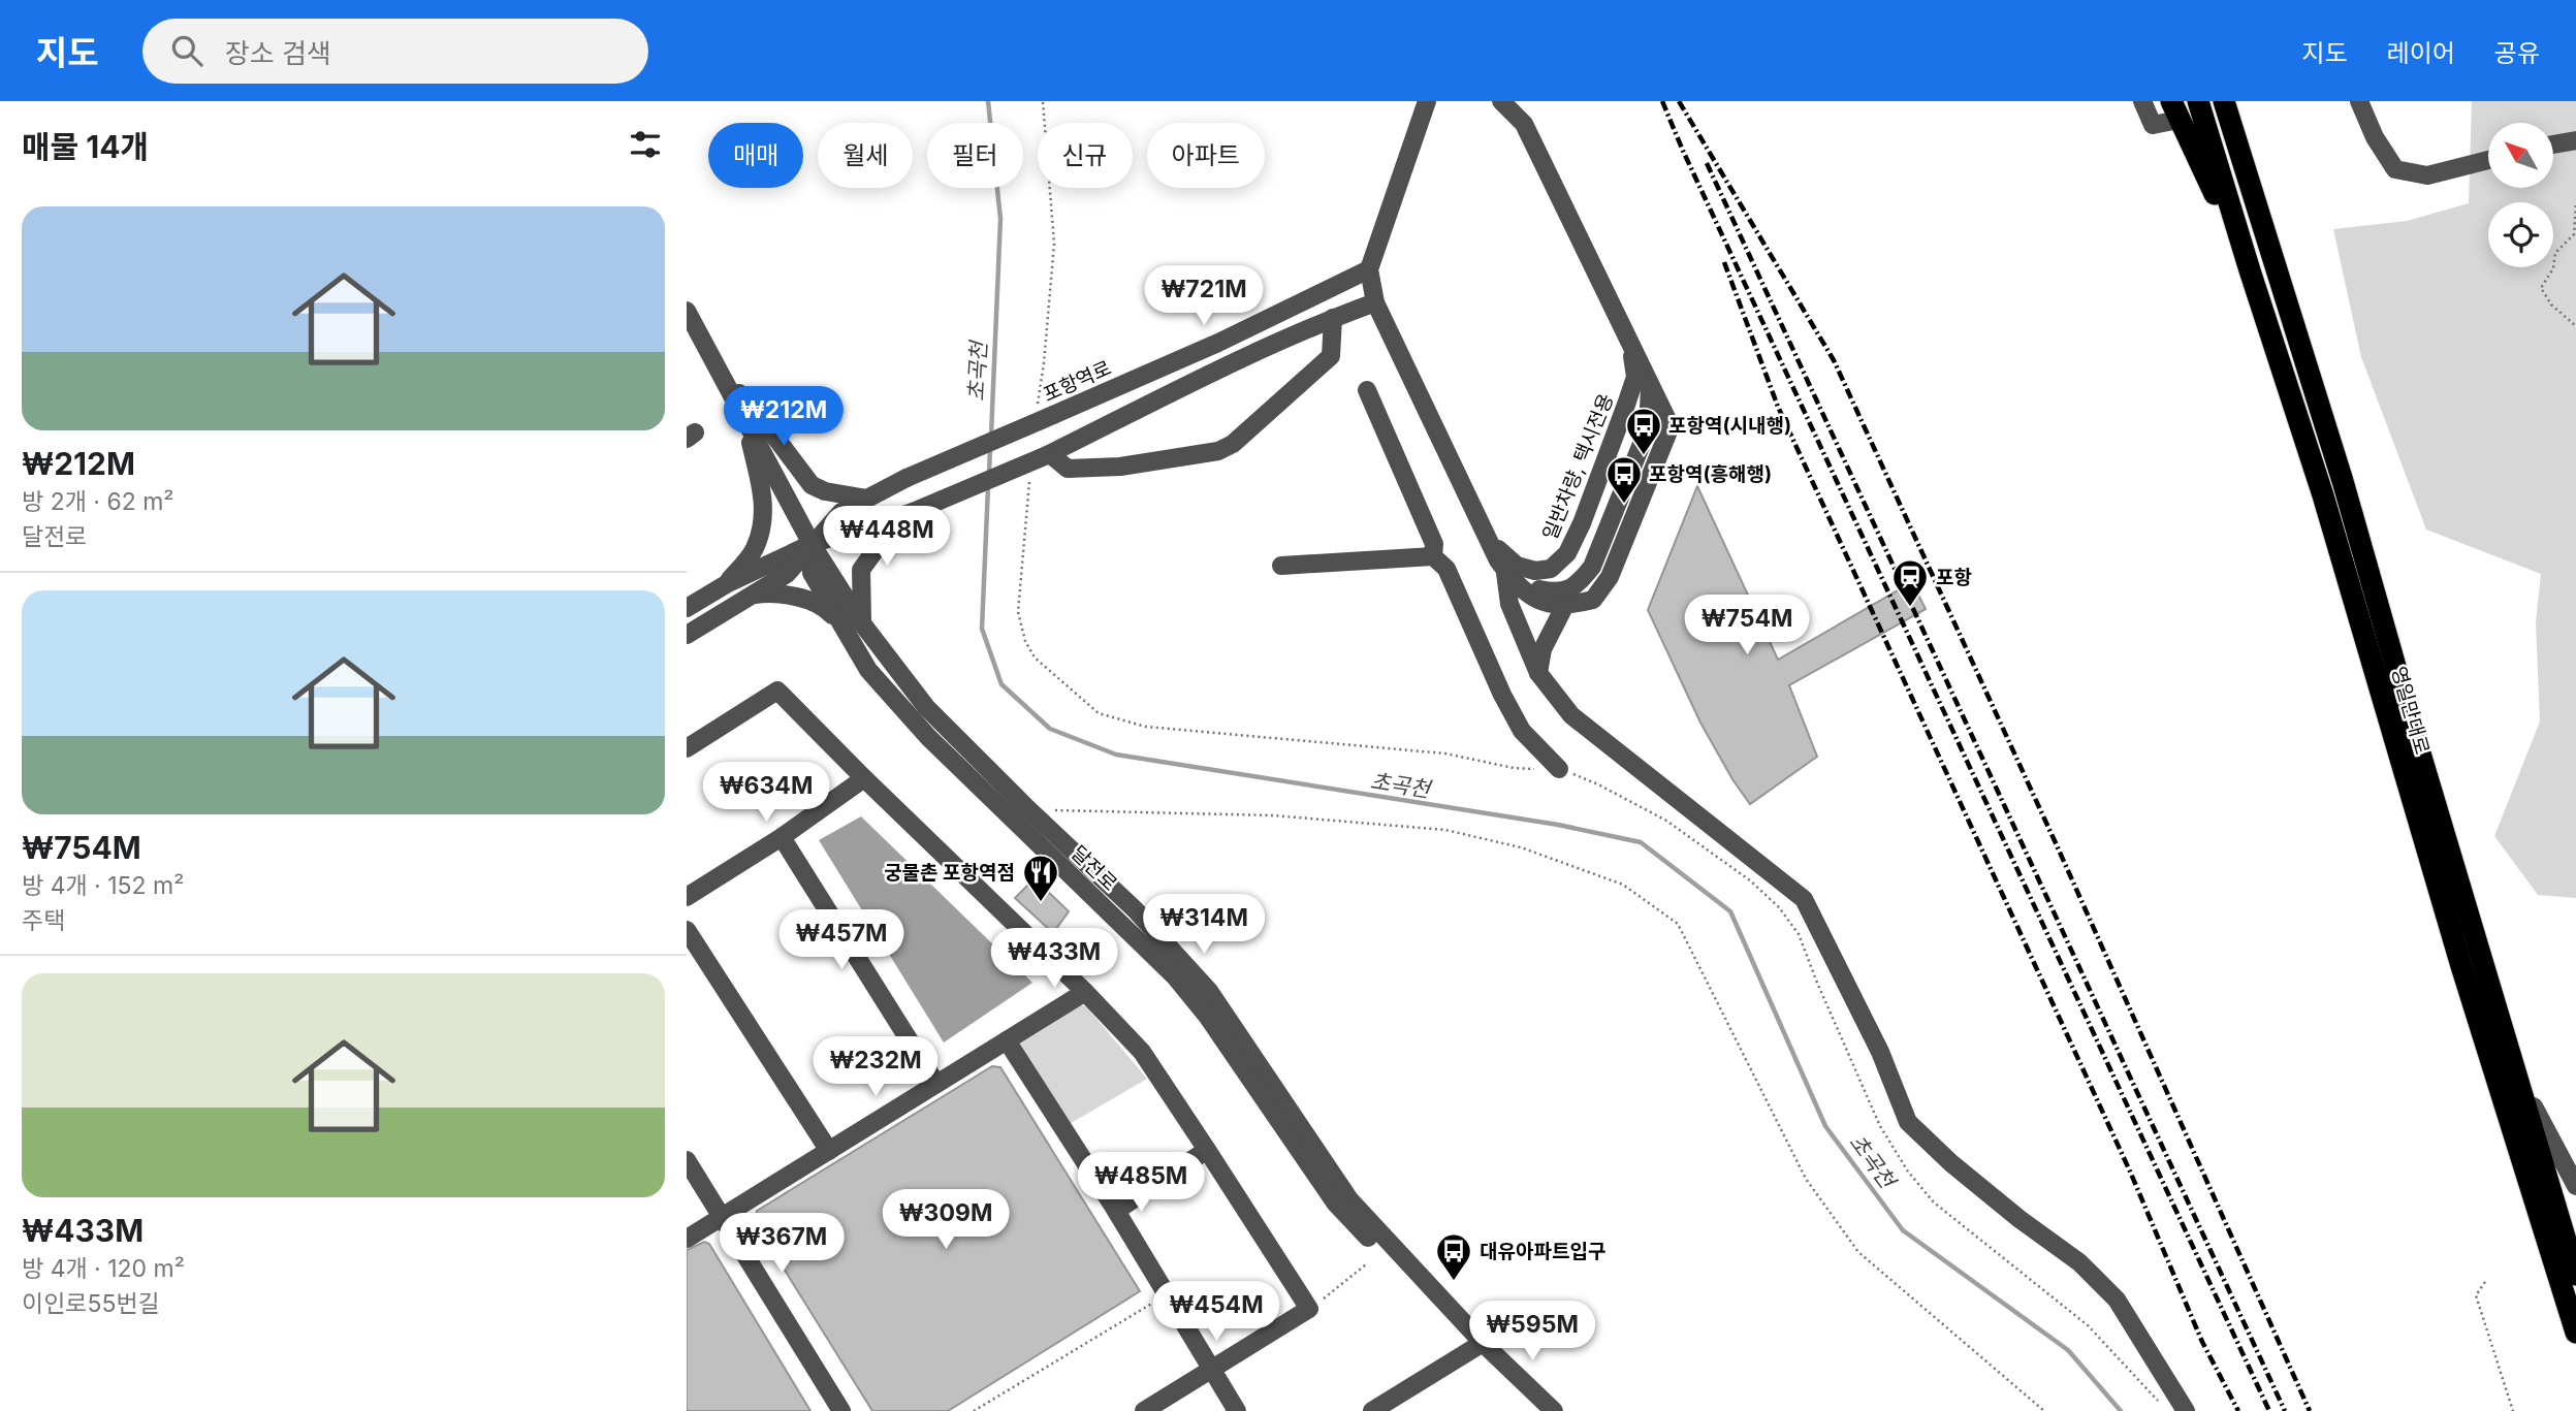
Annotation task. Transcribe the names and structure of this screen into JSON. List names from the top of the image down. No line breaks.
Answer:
{"streets":{"highway":["영일만대로"],"street":["포항역로","일반차량, 택시전용","달전로"]},"crossings":[["포항역로","달전로"]],"water":["초곡천"],"places":{"bus stop":["포항역(시내행)","포항역(흥해행)","대유아파트입구"],"station":["포항"],"restaurant":["궁물촌 포항역점"]},"north":"top left","page":{"header":"지도","search":"장소 검색","nav":["지도","레이어","공유"],"heading":"매물 14개","chip":["매매","월세","필터","신규","아파트"],"list":[{"name":"₩212M","note":"방 2개 · 62 m² · 달전로"},{"name":"₩754M","note":"방 4개 · 152 m² · 주택"},{"name":"₩433M","note":"방 4개 · 120 m² · 이인로55번길"}],"price":["₩721M","₩212M","₩448M","₩754M","₩634M","₩314M","₩457M","₩433M","₩232M","₩485M","₩309M","₩367M","₩454M","₩595M"]}}
